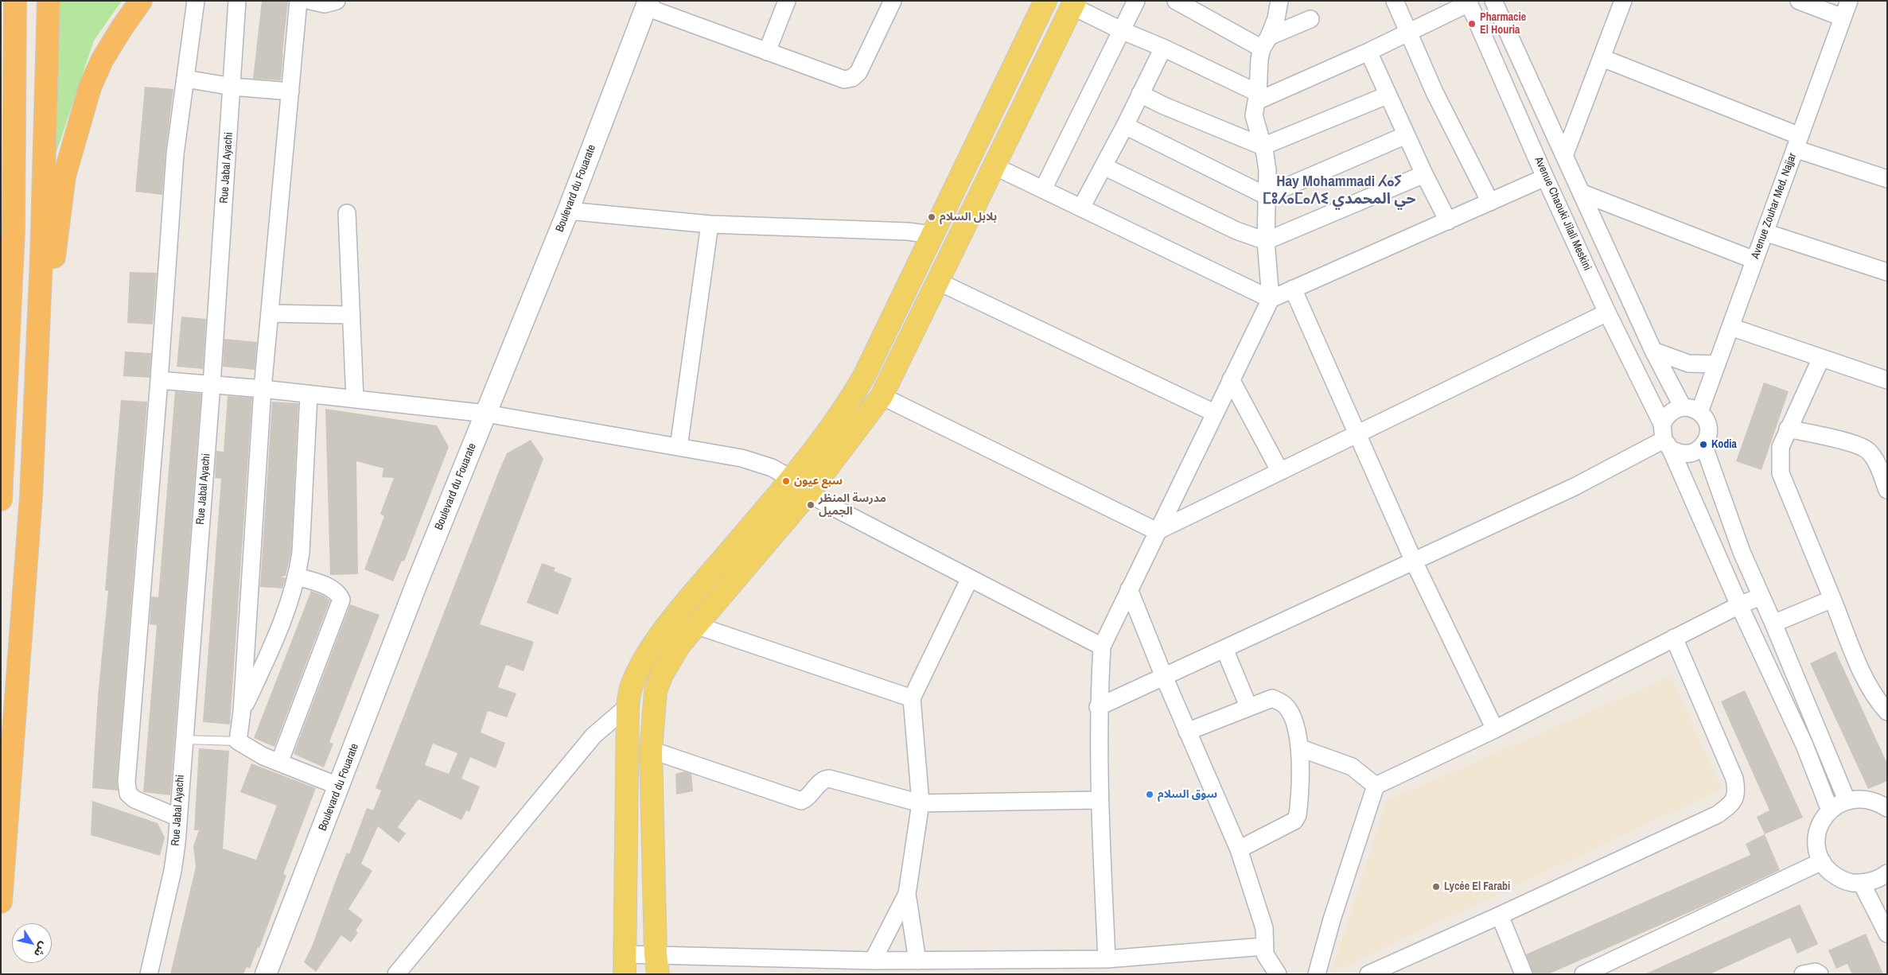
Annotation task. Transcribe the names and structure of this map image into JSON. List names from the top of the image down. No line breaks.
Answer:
{"streets":{"street":["Rue Jabal Ayachi","Boulevard du Fouarate","Avenue Zouhar Med. Najjar","Avenue Chaouki Jilali Meskini"]},"crossings":[["Avenue Zouhar Med. Najjar","Avenue Chaouki Jilali Meskini"]],"districts":["Hay Mohammadi ⵃⴰⵢ ⵎⵓⵃⴰⵎⴰⴷⵉ حي المحمدي"],"places":["Pharmacie El Houria","بلابل السلام","Kodia","سبع عيون","مدرسة المنظر الجميل","سوق السلام","Lycée El Farabi"],"north":"bottom right"}
